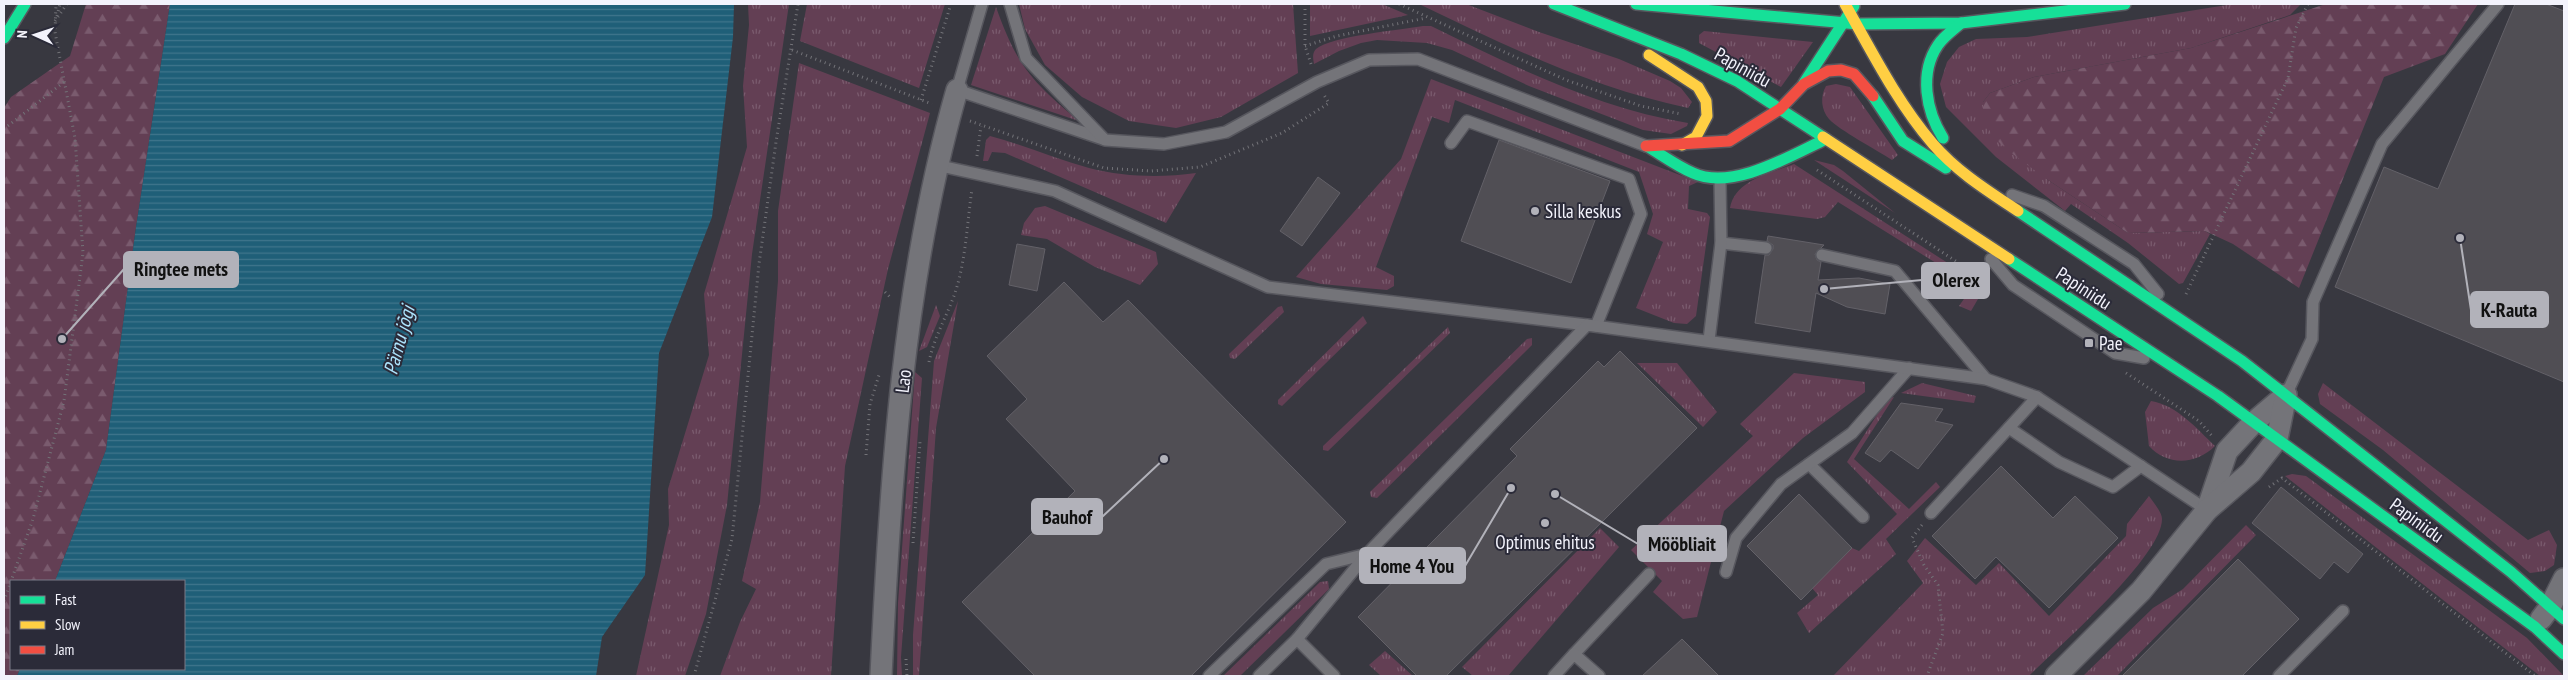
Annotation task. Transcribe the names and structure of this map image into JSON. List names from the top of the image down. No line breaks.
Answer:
{"streets":{"main road":["Papiniidu"],"street":["Lao"]},"water":["Pärnu jõgi"],"places":{"other":["Silla keskus","K-Rauta","Olerex","Ringtee mets","Bauhof","Home 4 You","Mööbliait","Optimus ehitus"],"transit":["Pae"]},"legend":["Fast","Slow","Jam"],"north":"left"}
